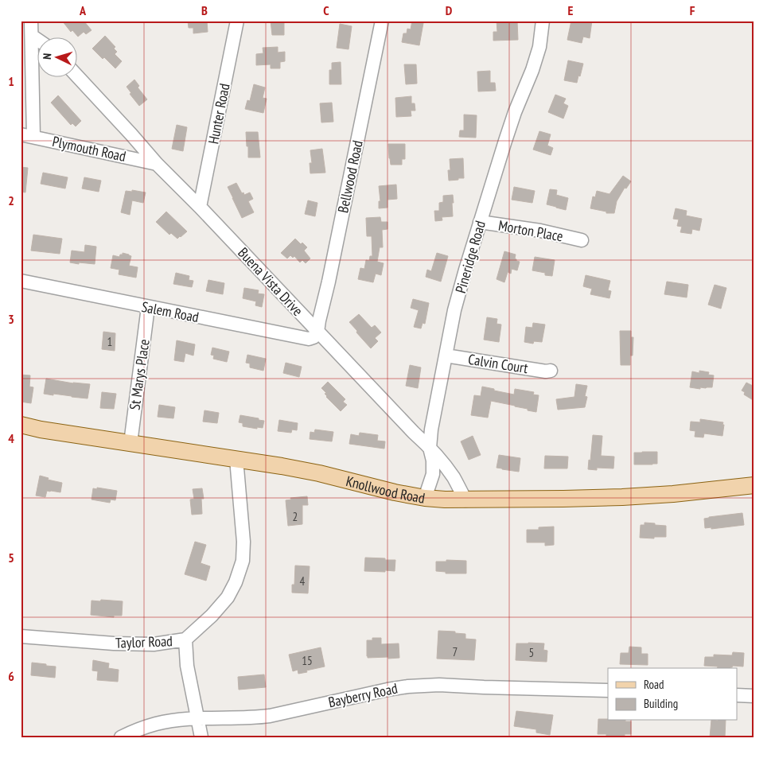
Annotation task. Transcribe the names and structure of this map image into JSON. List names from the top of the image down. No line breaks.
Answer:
{"streets":{"main road":["Knollwood Road"],"street":["Hunter Road","Plymouth Road","Bellwood Road","Morton Place","Pineridge Road","Buena Vista Drive","Salem Road","Calvin Court","St Marys Place","Taylor Road","Bayberry Road"]},"crossings":[["Hunter Road","Buena Vista Drive"],["Plymouth Road","Buena Vista Drive"],["Bellwood Road","Buena Vista Drive"],["Bellwood Road","Salem Road"],["Morton Place","Pineridge Road"],["Pineridge Road","Buena Vista Drive"],["Pineridge Road","Calvin Court"],["Pineridge Road","Knollwood Road"],["Buena Vista Drive","Salem Road"],["Buena Vista Drive","Knollwood Road"],["Salem Road","St Marys Place"],["St Marys Place","Knollwood Road"],["Knollwood Road","Taylor Road"]],"house_numbers":["1","2","4","7","5","15"],"legend":["Road","Building"],"north":"left","grid":{"columns":["A","B","C","D","E","F"],"rows":["1","2","3","4","5","6"]}}
